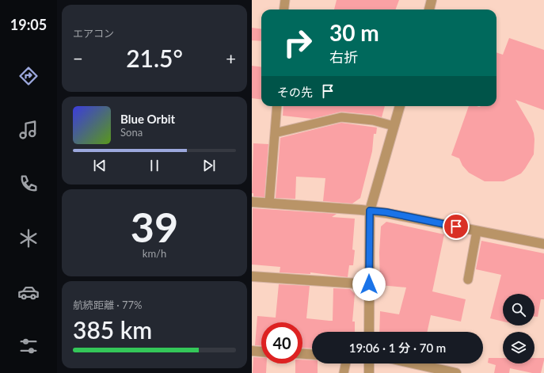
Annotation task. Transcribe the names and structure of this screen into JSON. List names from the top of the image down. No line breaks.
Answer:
{"page":{"tabs":"19:05","tile":["エアコン",["39","km/h"],["航続距離 · 77%","385 km"]],"turn":["30 m","右折"],"heat":["−","21.5°","+"],"then":"その先","song":["Blue Orbit","Sona"],"limit":"40","trip":"19:06 · 1 分 · 70 m"}}
